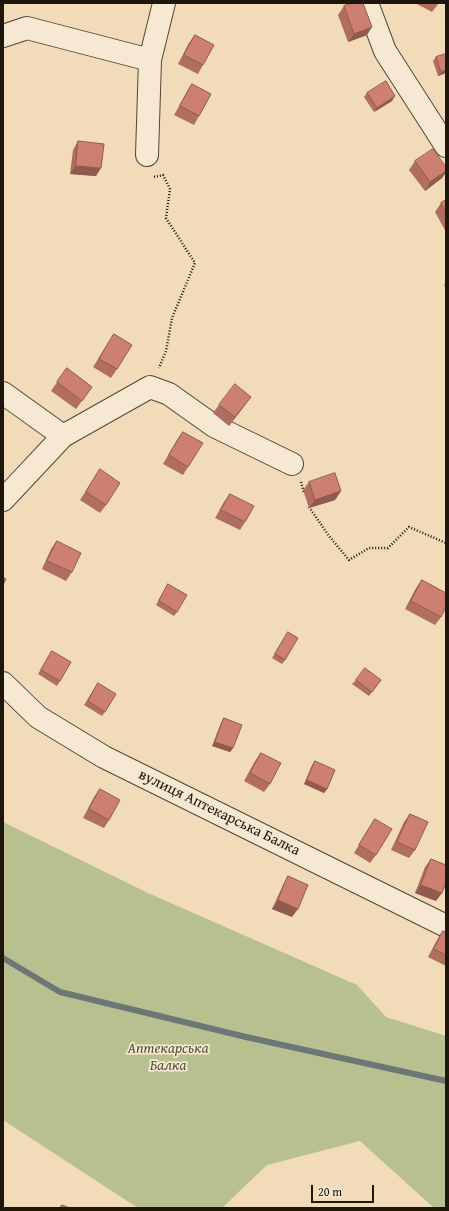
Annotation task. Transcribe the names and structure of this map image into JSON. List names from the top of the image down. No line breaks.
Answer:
{"streets":{"street":["вулиця Аптекарська Балка"]},"parks":["Аптекарська Балка"],"scale_bar":"20 m"}
